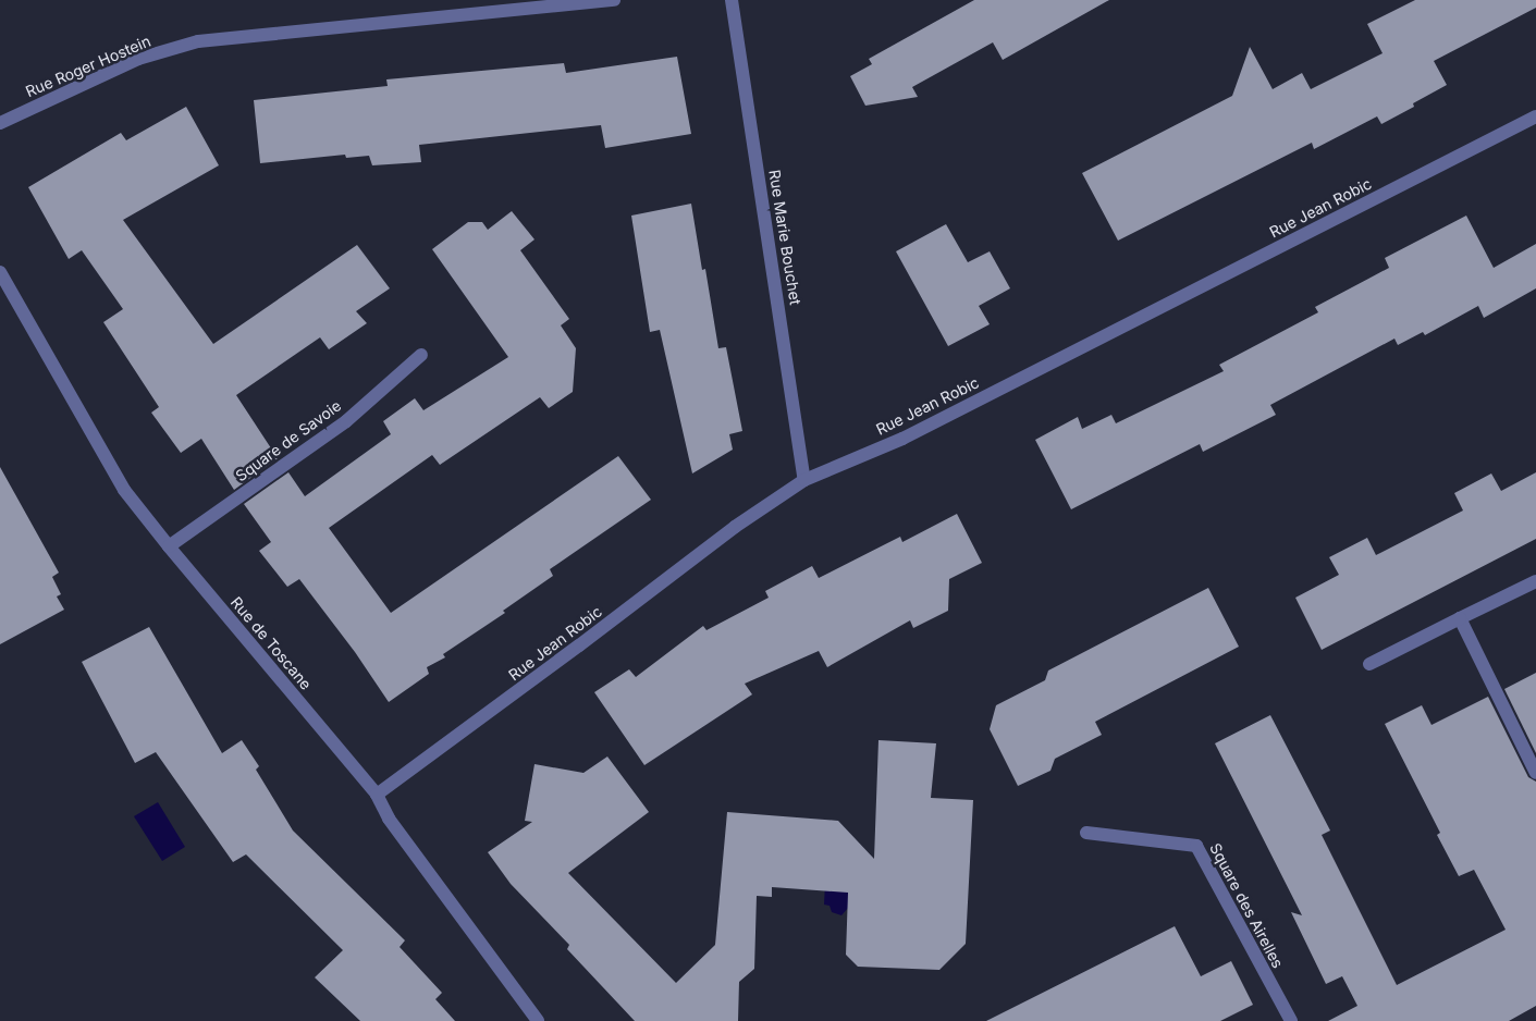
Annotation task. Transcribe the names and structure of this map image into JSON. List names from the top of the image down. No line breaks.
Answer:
{"streets":{"street":["Rue Roger Hostein","Rue Jean Robic","Rue Marie Bouchet","Square de Savoie","Rue de Toscane","Square des Airelles"]},"crossings":[["Rue Jean Robic","Rue Marie Bouchet"],["Rue Jean Robic","Rue de Toscane"],["Square de Savoie","Rue de Toscane"]]}
